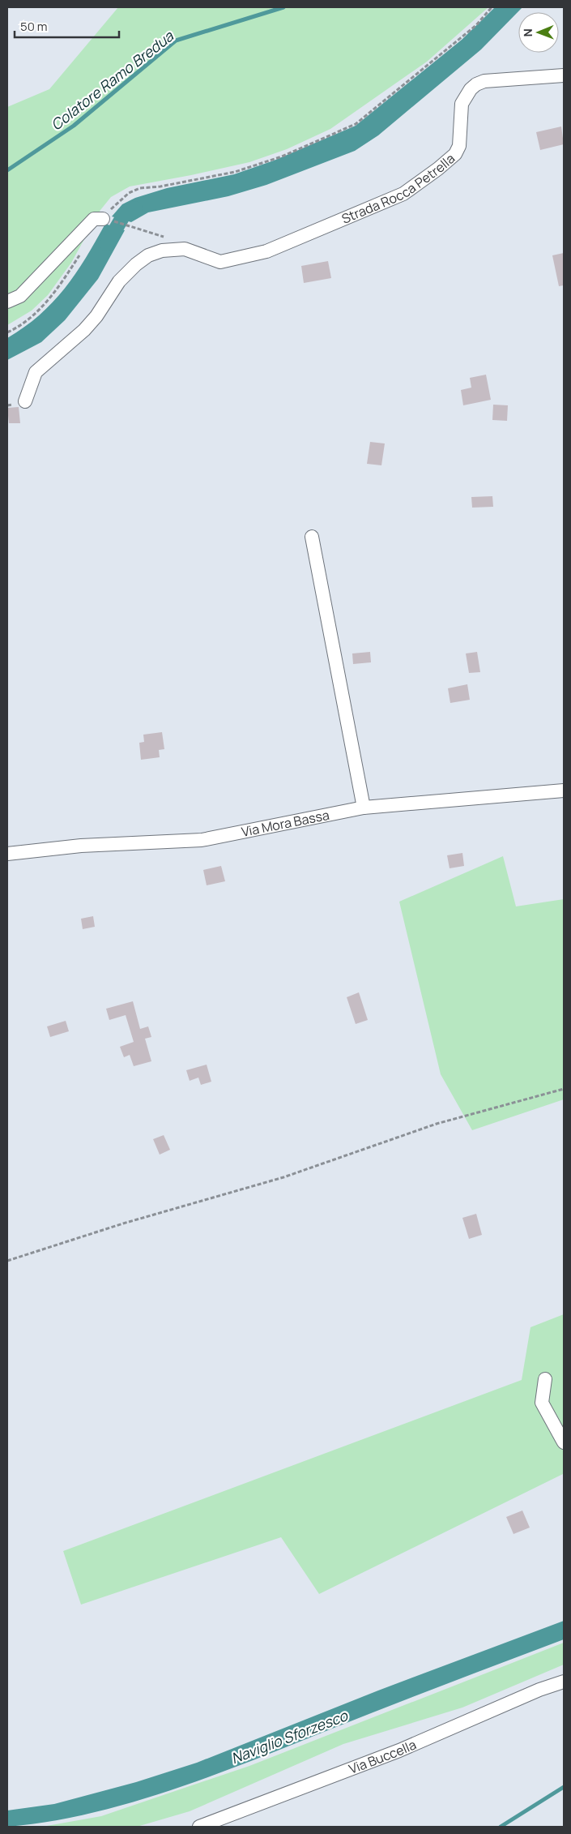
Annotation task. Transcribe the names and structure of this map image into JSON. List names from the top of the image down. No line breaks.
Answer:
{"streets":{"street":["Strada Rocca Petrella","Via Mora Bassa","Via Buccella"]},"water":["Colatore Ramo Bredua","Naviglio Sforzesco"],"scale_bar":"50 m","north":"left"}
